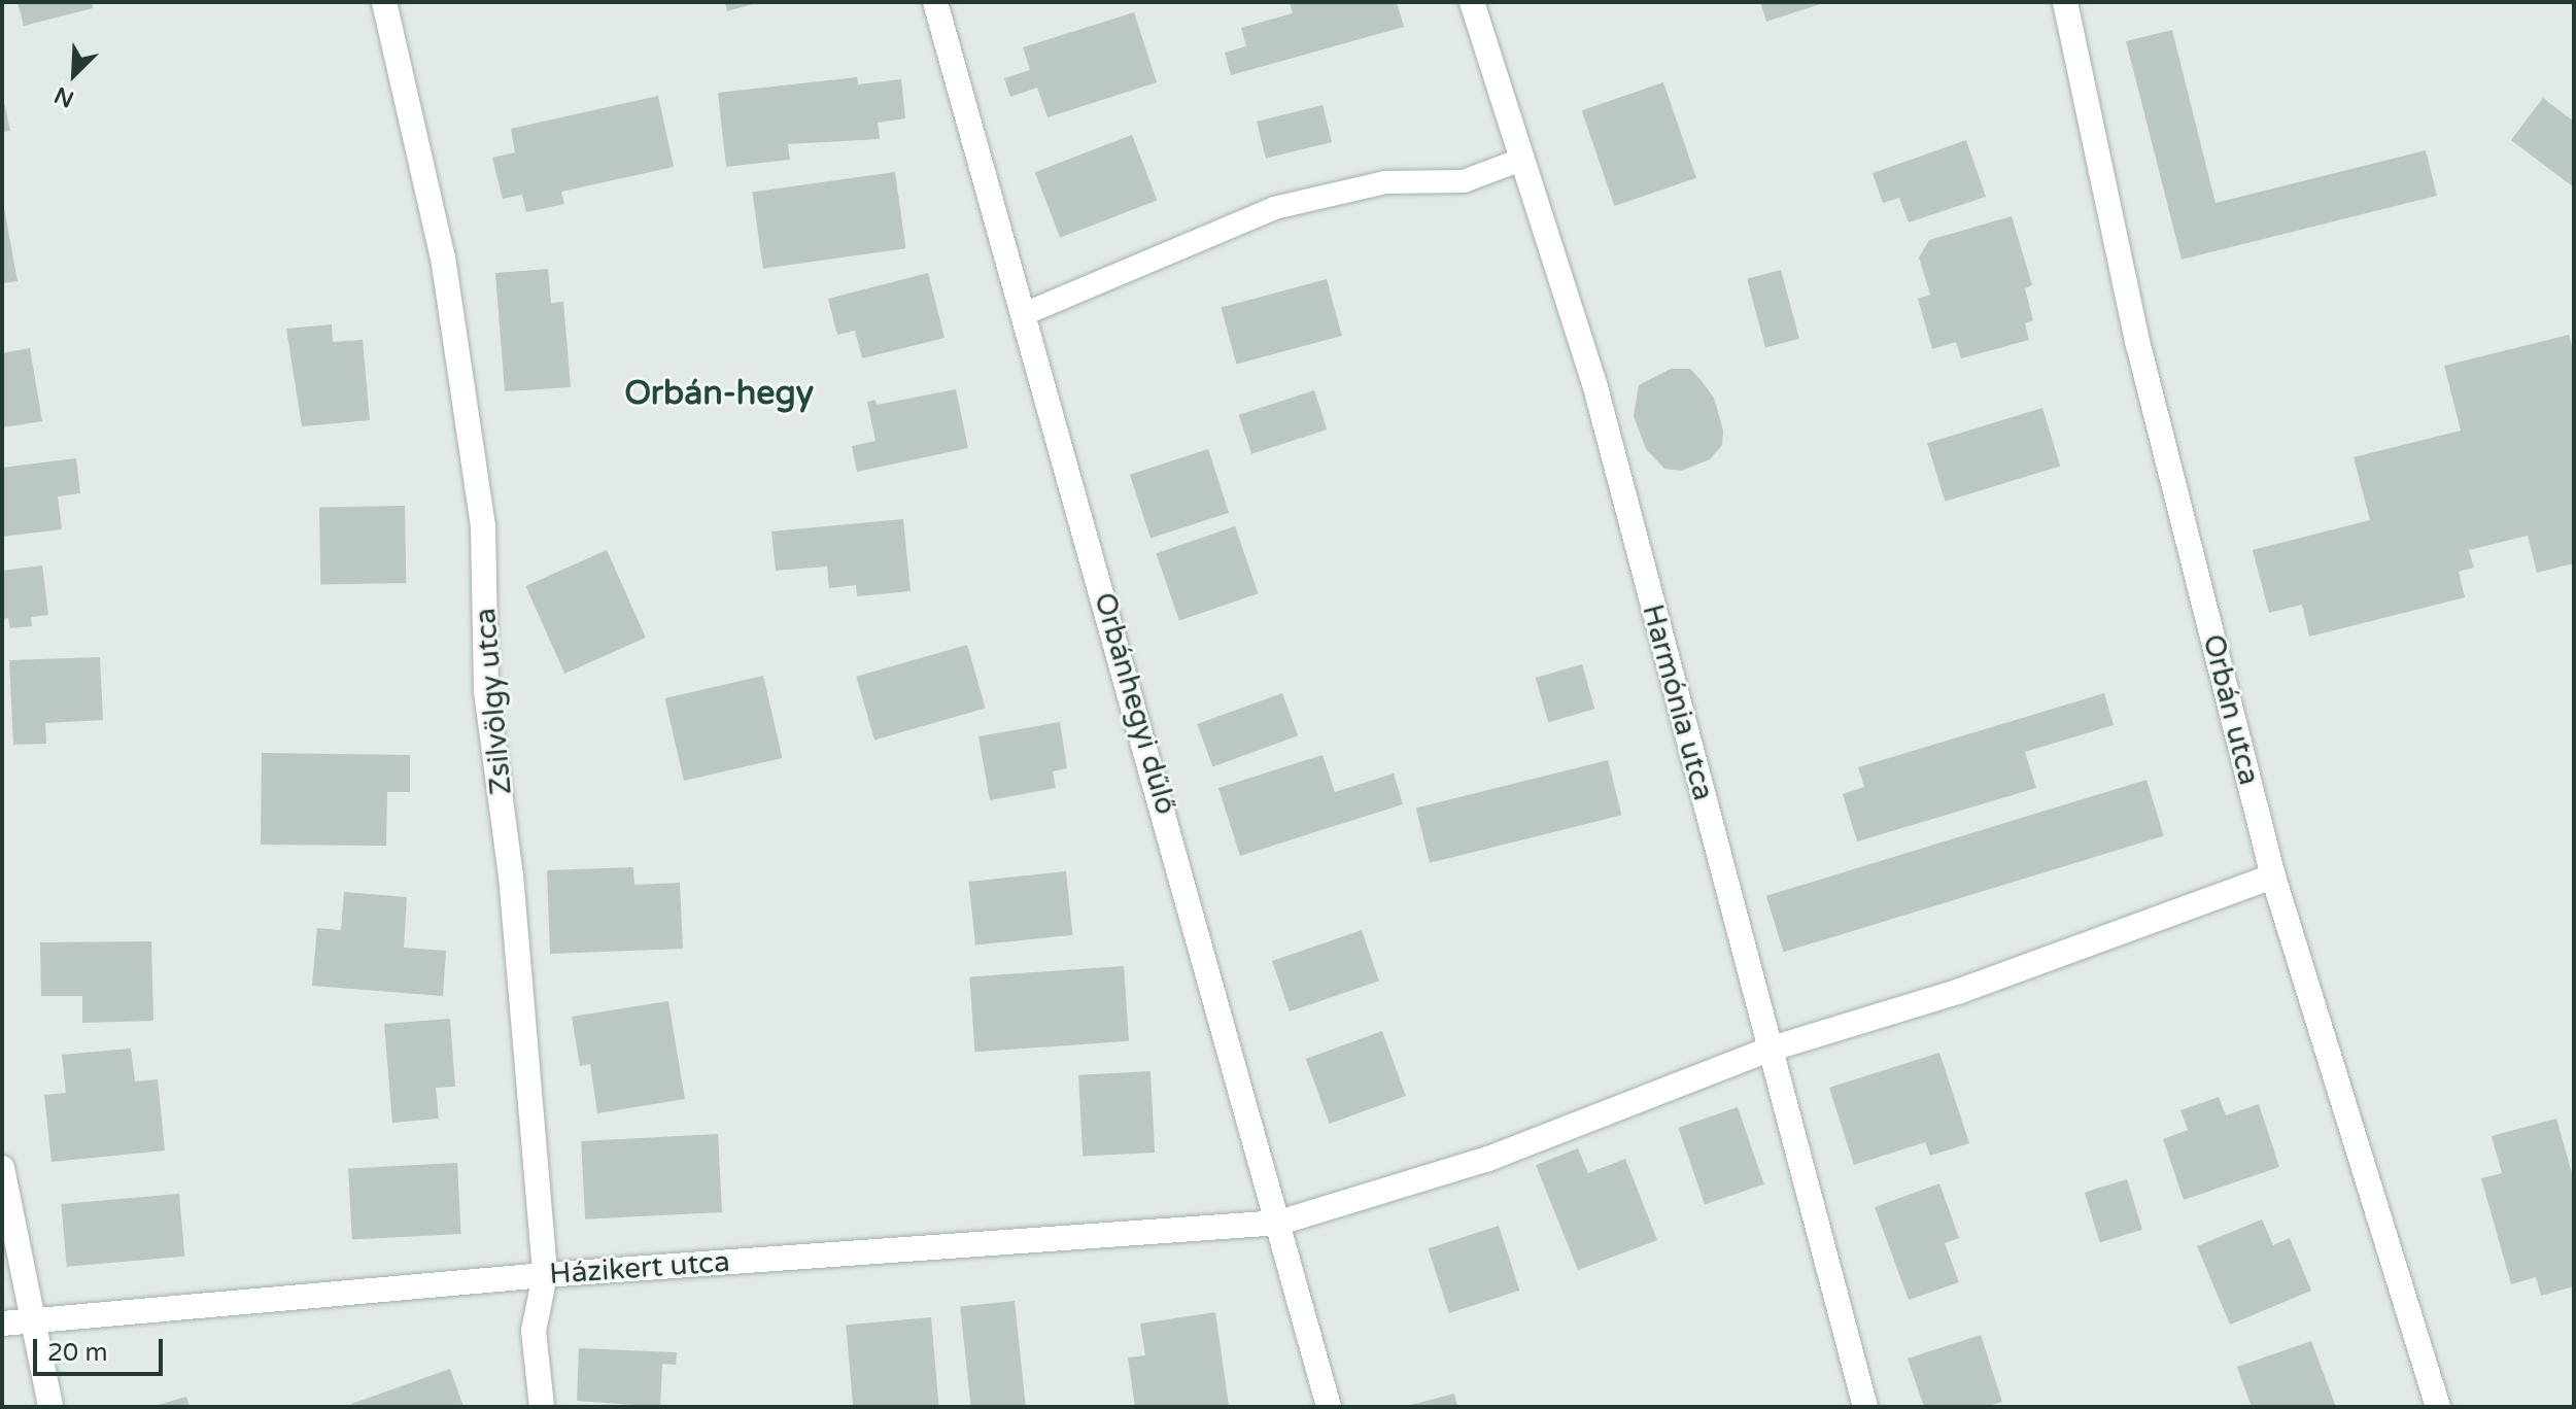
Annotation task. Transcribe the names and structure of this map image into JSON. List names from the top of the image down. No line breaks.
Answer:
{"streets":{"street":["Zsilvölgy utca","Harmónia utca","Orbánhegyi dűlő","Orbán utca","Házikert utca"]},"crossings":[["Zsilvölgy utca","Házikert utca"],["Harmónia utca","Házikert utca"],["Orbánhegyi dűlő","Házikert utca"],["Orbán utca","Házikert utca"]],"districts":["Orbán-hegy"],"scale_bar":"20 m","north":"bottom left"}
